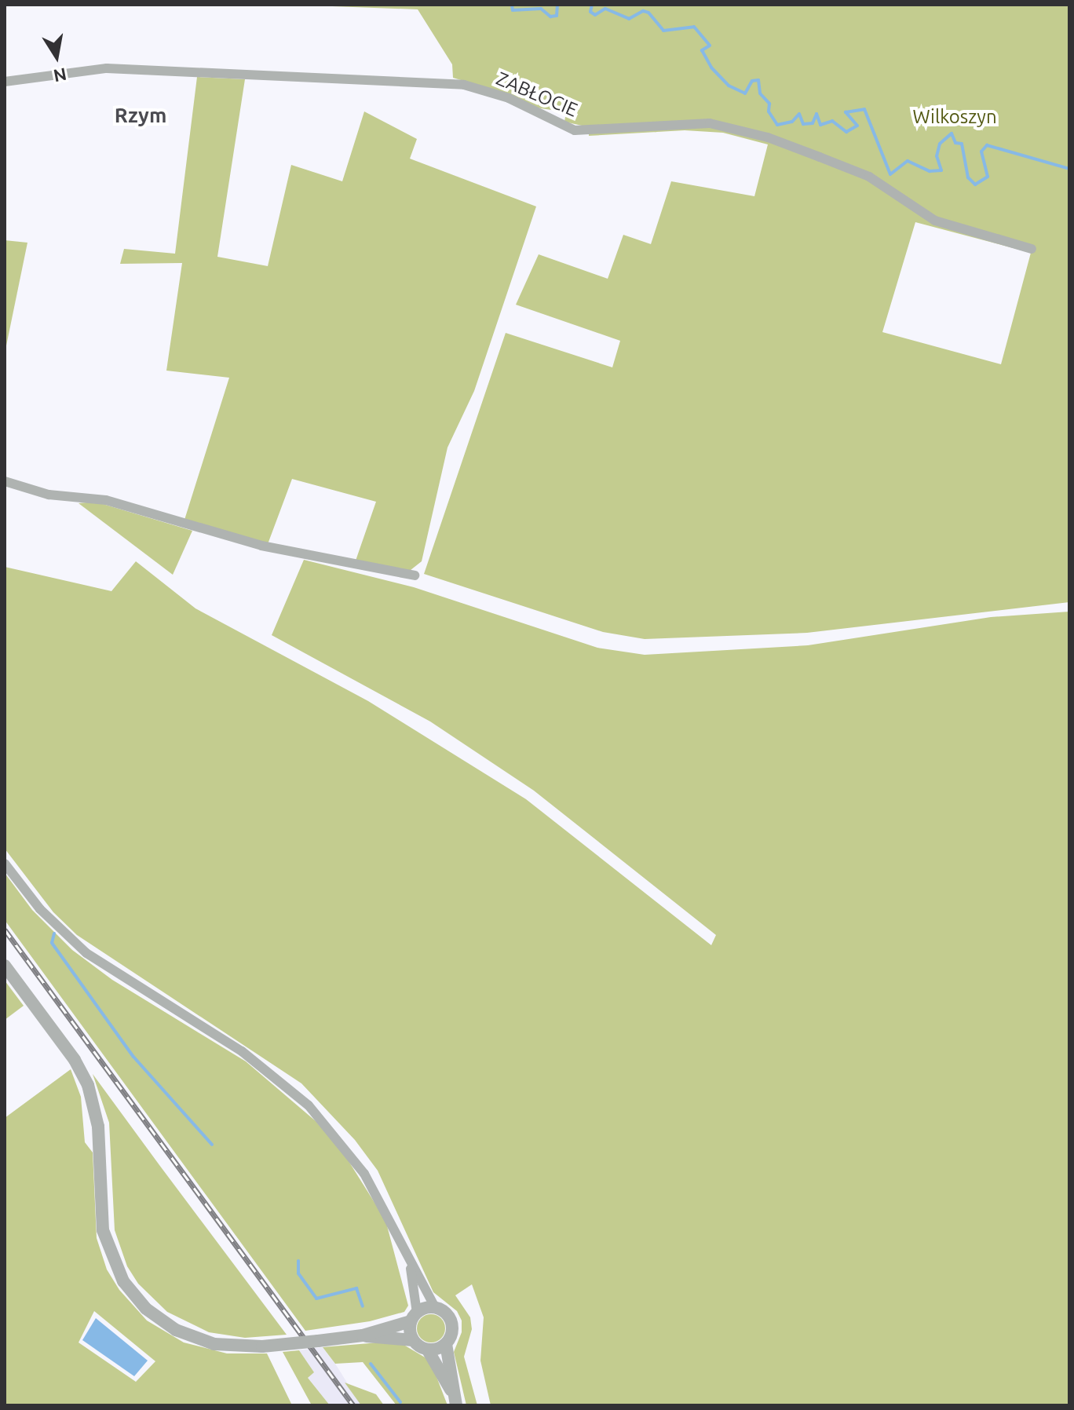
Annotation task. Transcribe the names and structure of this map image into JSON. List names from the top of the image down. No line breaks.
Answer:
{"streets":{"street":["ZABŁOCIE"]},"districts":["Rzym"],"parks":["Wilkoszyn"],"north":"bottom"}
